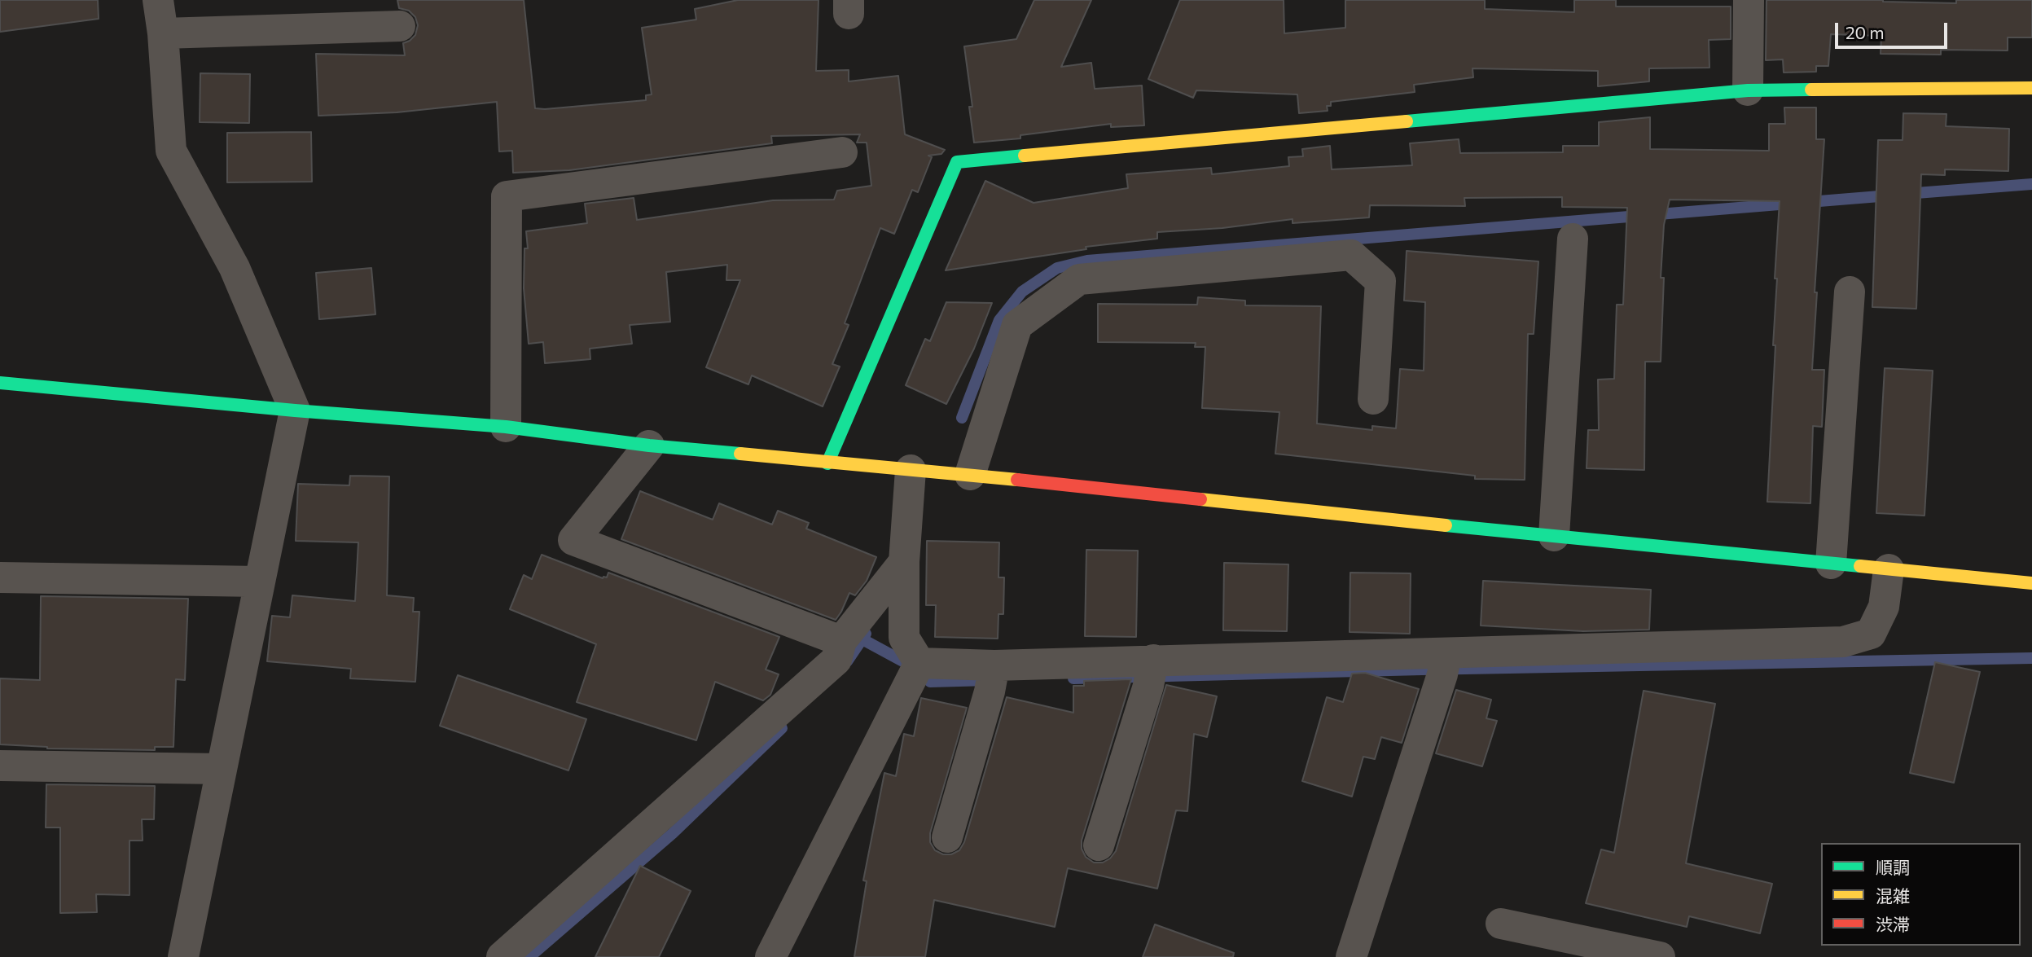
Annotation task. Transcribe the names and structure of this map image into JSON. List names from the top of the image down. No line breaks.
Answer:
{"legend":["順調","混雑","渋滞"],"scale_bar":"20 m"}
